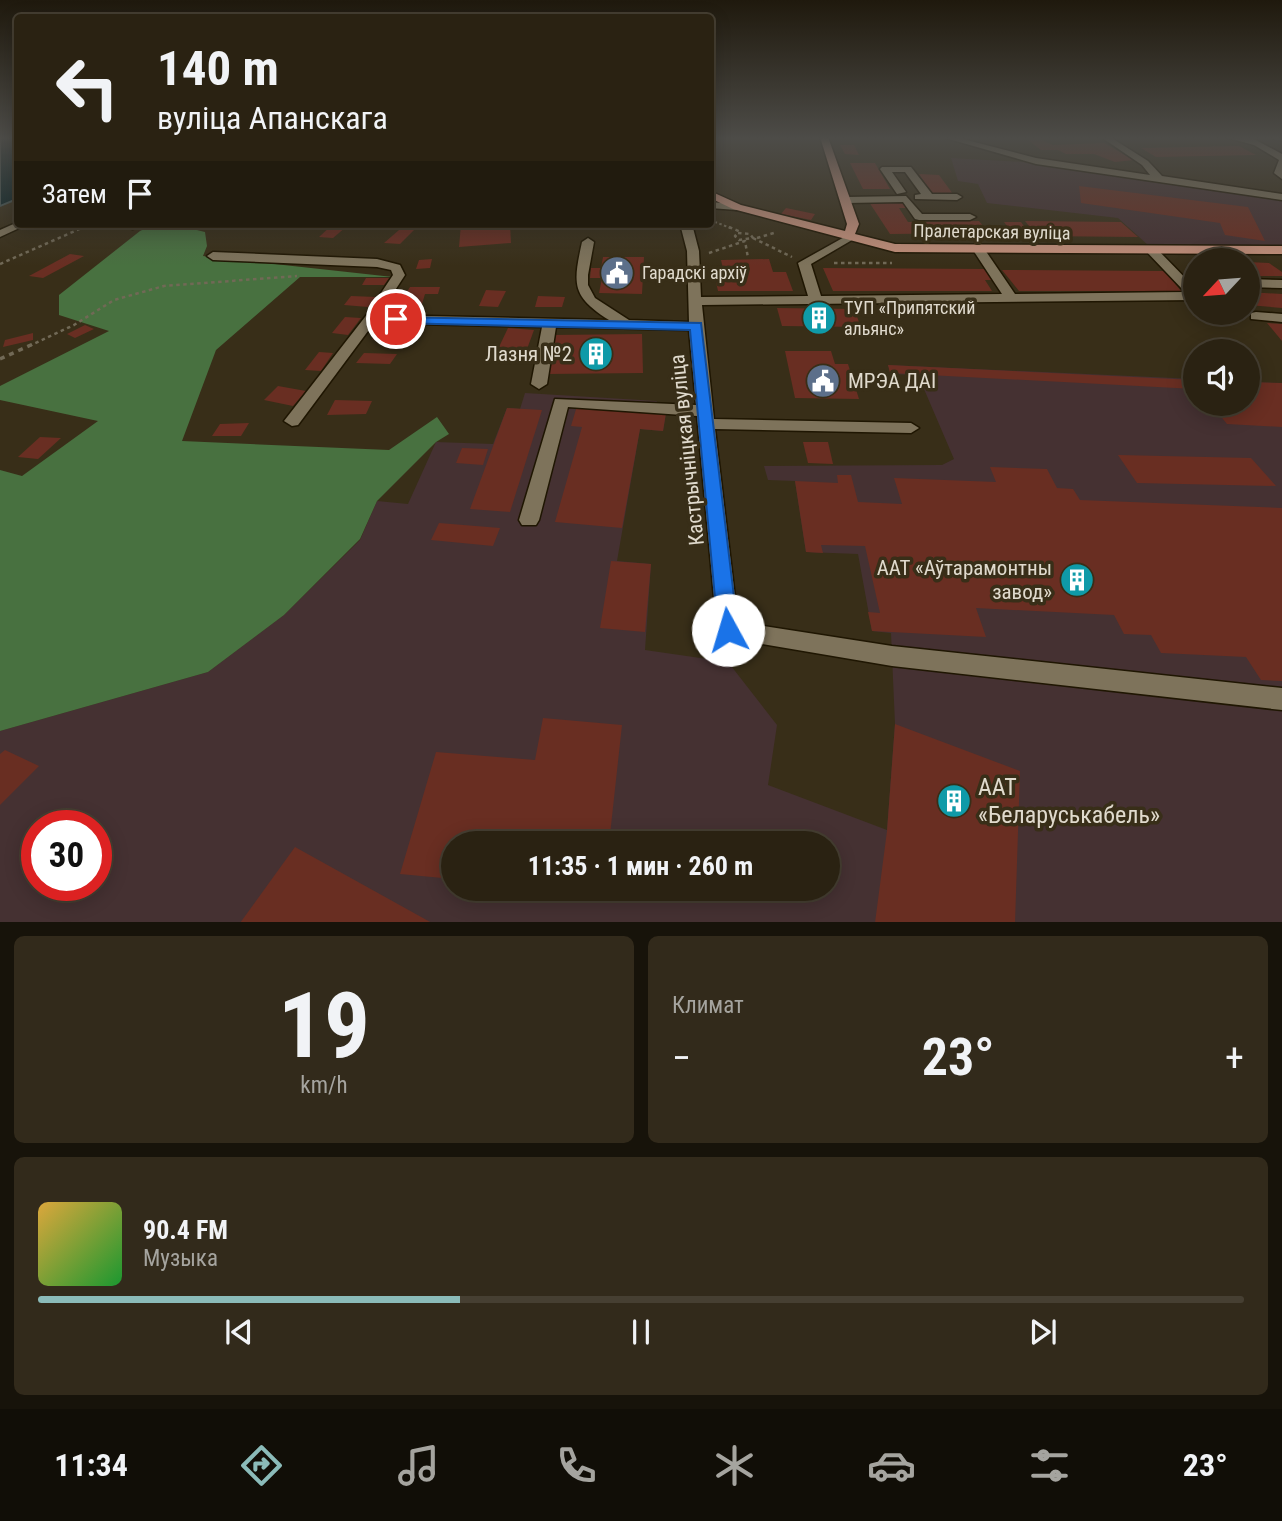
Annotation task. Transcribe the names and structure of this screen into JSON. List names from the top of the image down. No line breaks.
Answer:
{"streets":{"main road":["Пралетарская вуліца"],"street":["Кастрычніцкая вуліца"]},"places":{"public building":["Гарадскі архіў","МРЭА ДАІ"],"building":["ТУП «Припятский альянс»","Лазня №2","ААТ «Аўтарамонтны завод»","ААТ «Беларуськабель»"]},"north":"bottom left","page":{"turn":["140 m","вуліца Апанскага"],"then":"Затем","limit":"30","trip":"11:35 · 1 мин · 260 m","tile":[["19","km/h"],"Климат"],"heat":["−","23°","+"],"song":["90.4 FM","Музыка"],"tabs":["11:34","23°"]}}
